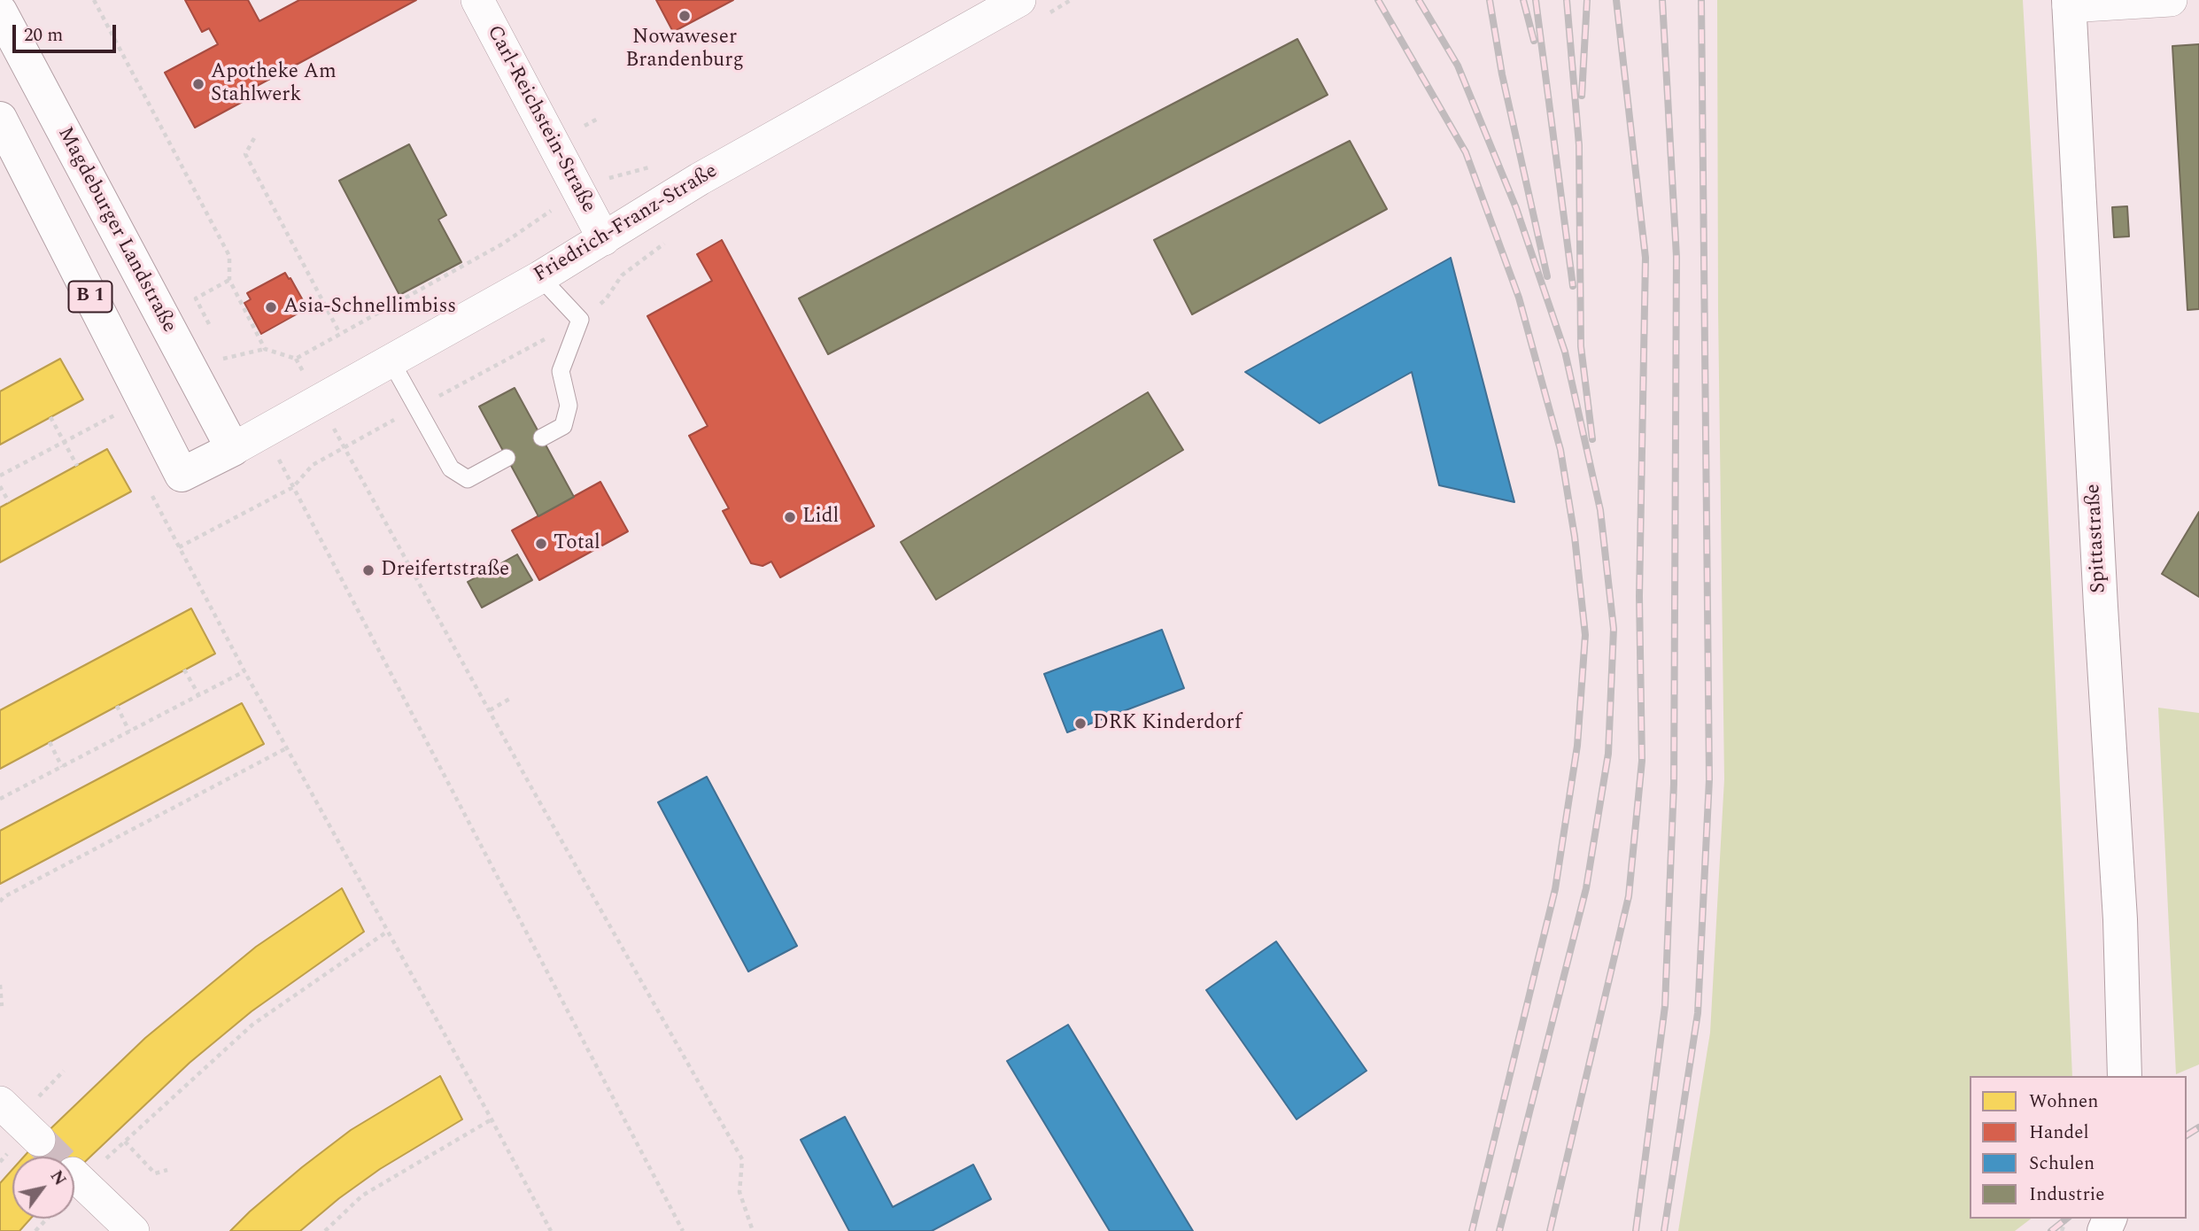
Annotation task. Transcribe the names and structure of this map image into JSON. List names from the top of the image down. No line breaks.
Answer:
{"streets":{"street":["Carl-Reichstein-Straße","Friedrich-Franz-Straße","Magdeburger Landstraße","B 1","Spittastraße"]},"crossings":[["Carl-Reichstein-Straße","Friedrich-Franz-Straße"],["Friedrich-Franz-Straße","Magdeburger Landstraße"],["Friedrich-Franz-Straße","B 1"],["Magdeburger Landstraße","B 1"]],"places":["Nowaweser Brandenburg","Apotheke Am Stahlwerk","Asia-Schnellimbiss","Lidl","Total","Dreifertstraße","DRK Kinderdorf"],"legend":["Wohnen","Handel","Schulen","Industrie"],"scale_bar":"20 m","north":"top right"}
